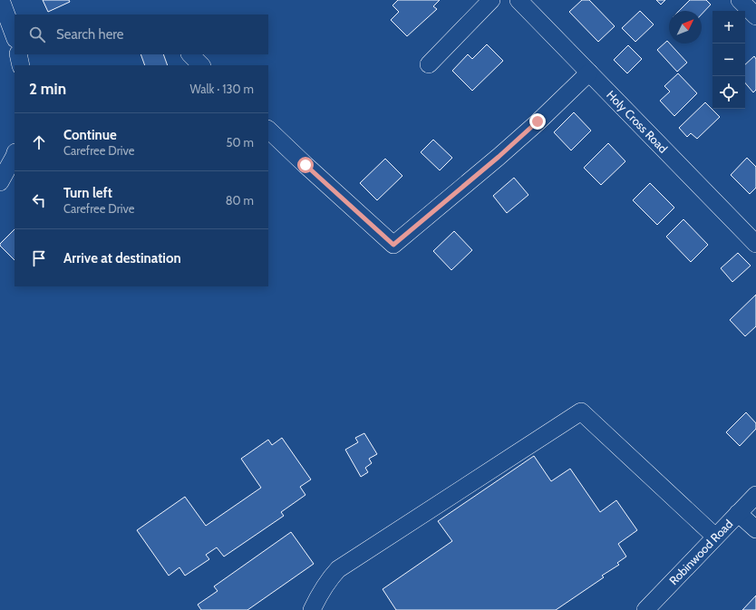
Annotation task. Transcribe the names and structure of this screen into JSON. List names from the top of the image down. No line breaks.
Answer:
{"streets":{"street":["Holy Cross Road","Robinwood Road"]},"north":"top right","page":{"map_buttons":["+","−"],"search":"Search here","heading":["2 min","Walk · 130 m"],"list":[["Continue","Carefree Drive","50 m"],["Turn left","Carefree Drive","80 m"],"Arrive at destination"]}}
